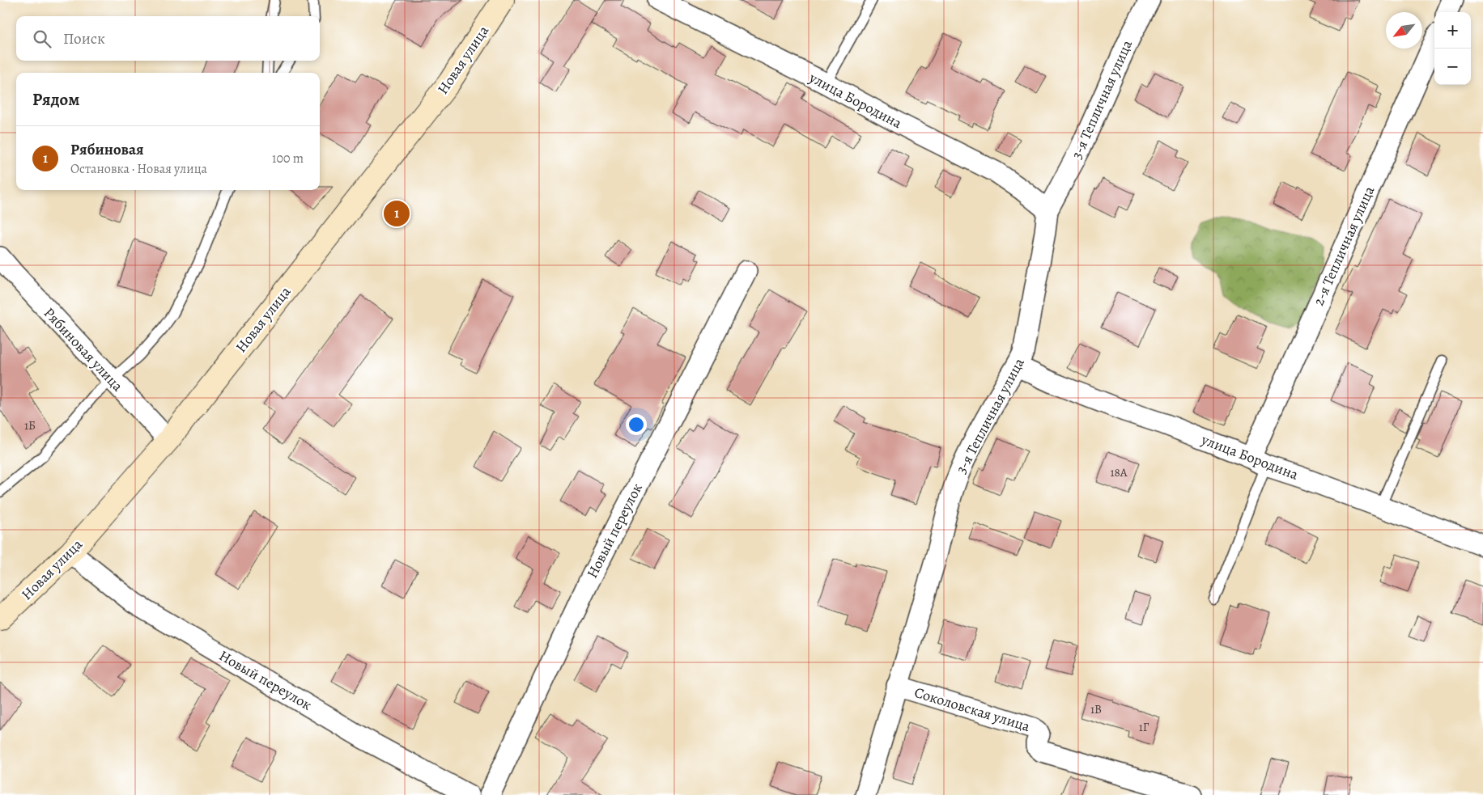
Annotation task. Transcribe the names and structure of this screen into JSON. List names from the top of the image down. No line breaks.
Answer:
{"streets":{"main road":["Новая улица"],"street":["3-я Тепличная улица","улица Бородина","2-я Тепличная улица","Рябиновая улица","Новый переулок","Соколовская улица"]},"crossings":[["Новая улица","Рябиновая улица"],["Новая улица","Новый переулок"],["3-я Тепличная улица","улица Бородина"],["3-я Тепличная улица","Соколовская улица"],["улица Бородина","2-я Тепличная улица"]],"house_numbers":["1Б","18А","1В","1Г"],"north":"bottom left","page":{"map_buttons":["+","−"],"search":"Поиск","heading":"Рядом","list":[{"mark":"1","name":"Рябиновая","note":"Остановка · Новая улица","value":"100 m"}],"pins":"1"}}
